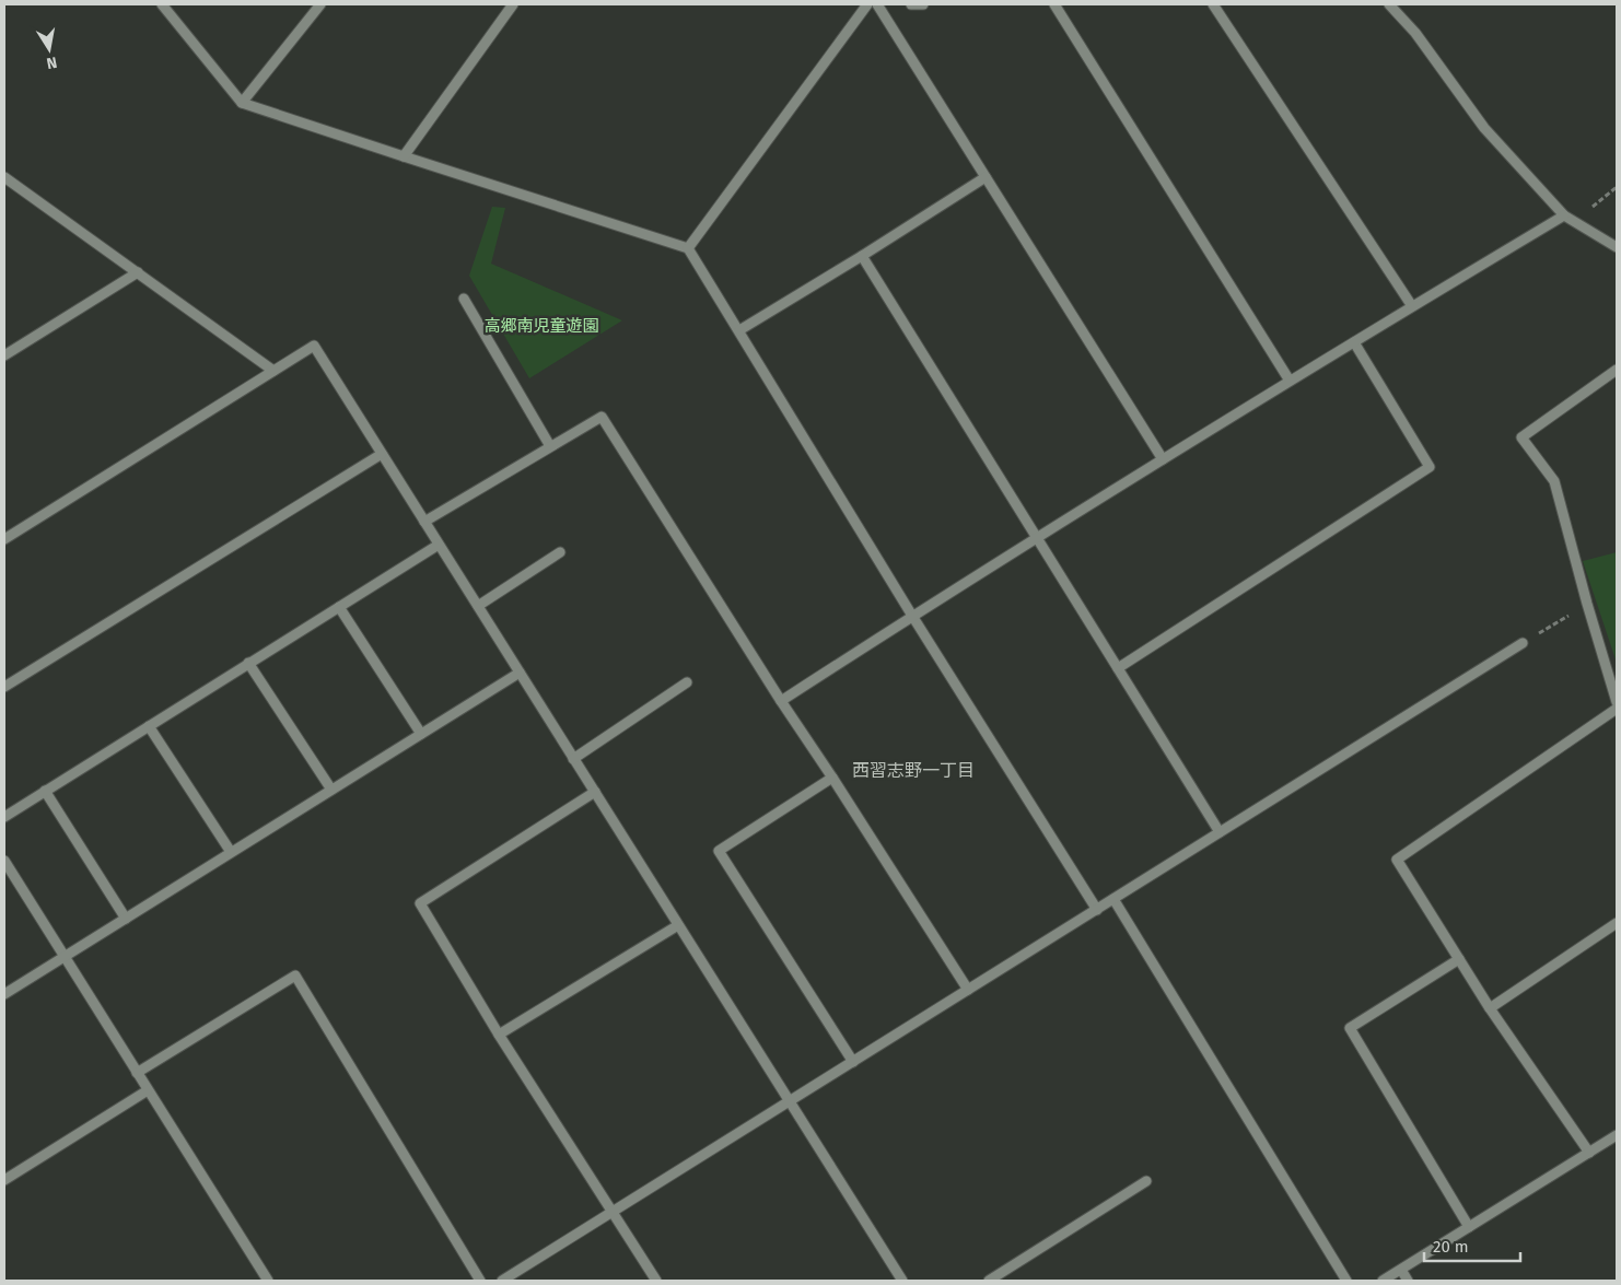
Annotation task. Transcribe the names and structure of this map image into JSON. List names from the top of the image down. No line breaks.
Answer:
{"districts":["西習志野一丁目"],"parks":["高郷南児童遊園"],"scale_bar":"20 m","north":"bottom"}
